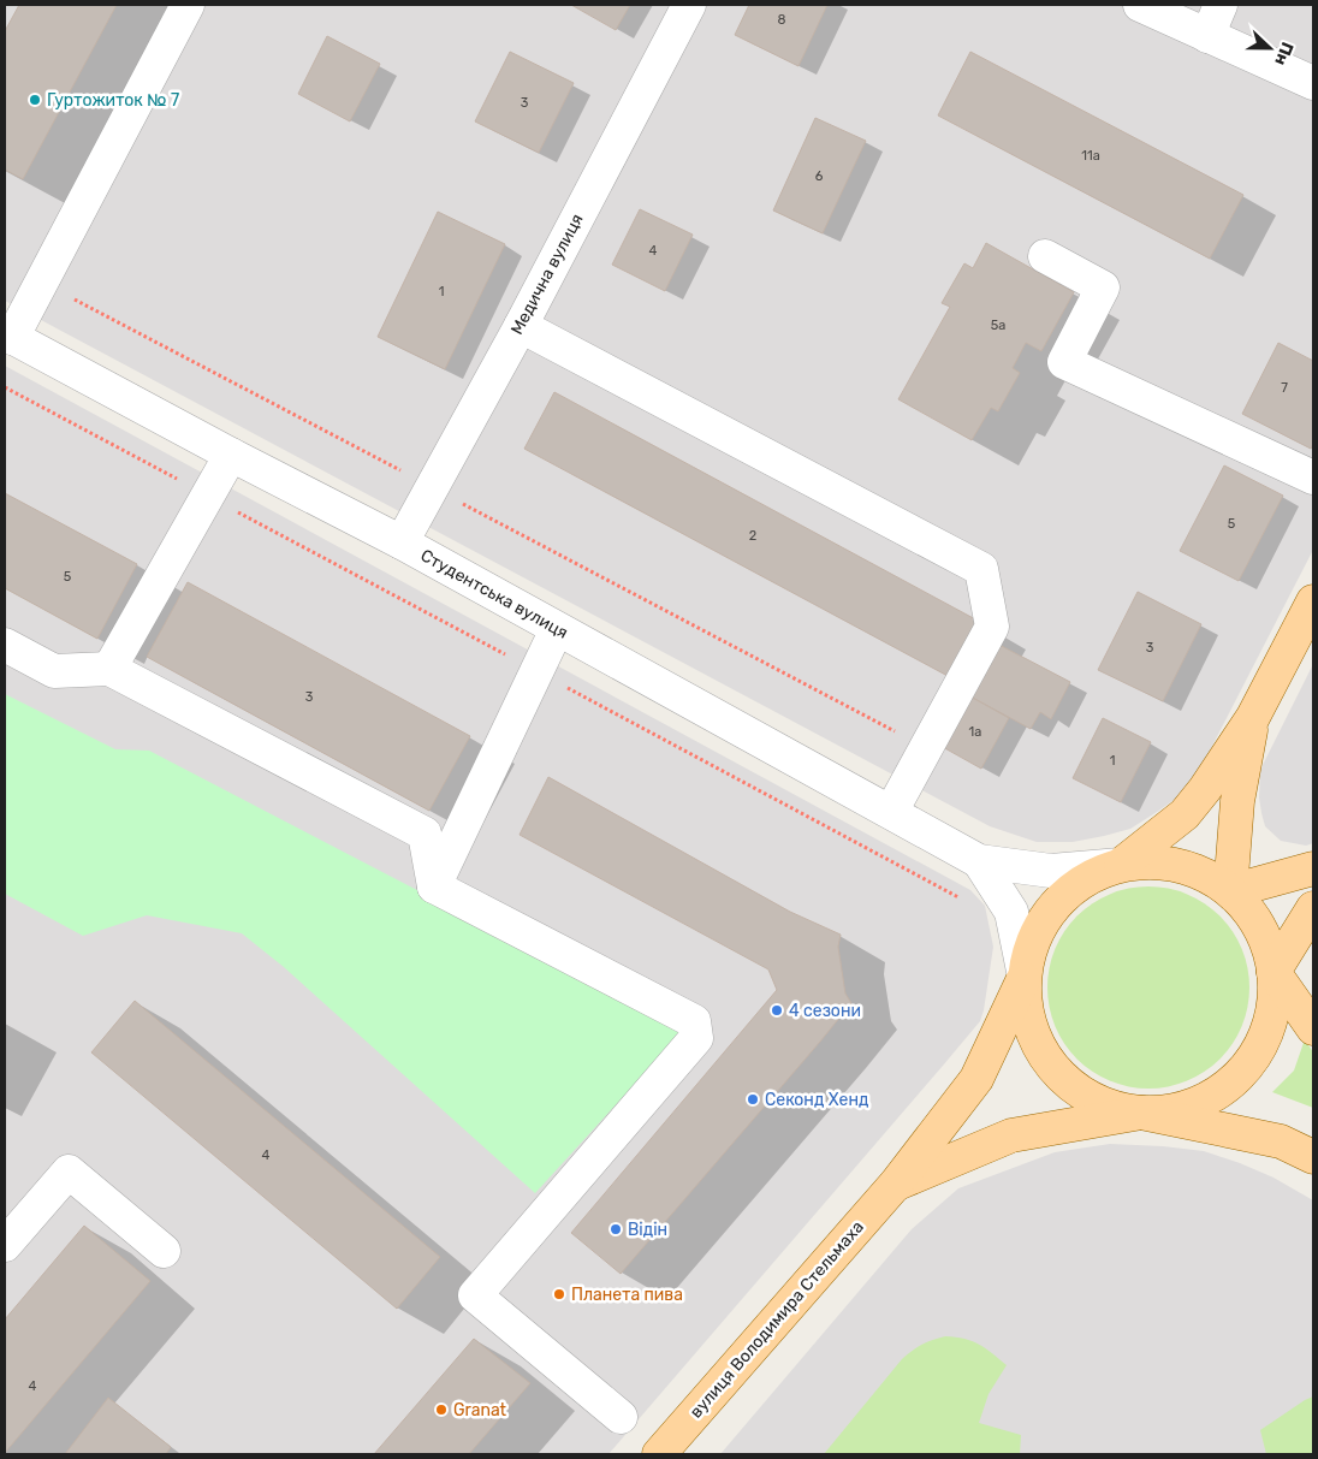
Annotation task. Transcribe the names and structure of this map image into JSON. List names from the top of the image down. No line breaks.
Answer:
{"streets":{"main road":["вулиця Володимира Стельмаха"],"street":["Медична вулиця","Студентська вулиця"]},"crossings":[["Медична вулиця","Студентська вулиця"]],"places":["Гуртожиток № 7","4 сезони","Секонд Хенд","Відін","Планета пива","Granat"],"house_numbers":["8","3","11а","6","4","1","5а","7","5","2","5","3","3","1а","1","4","4"],"north":"right"}
